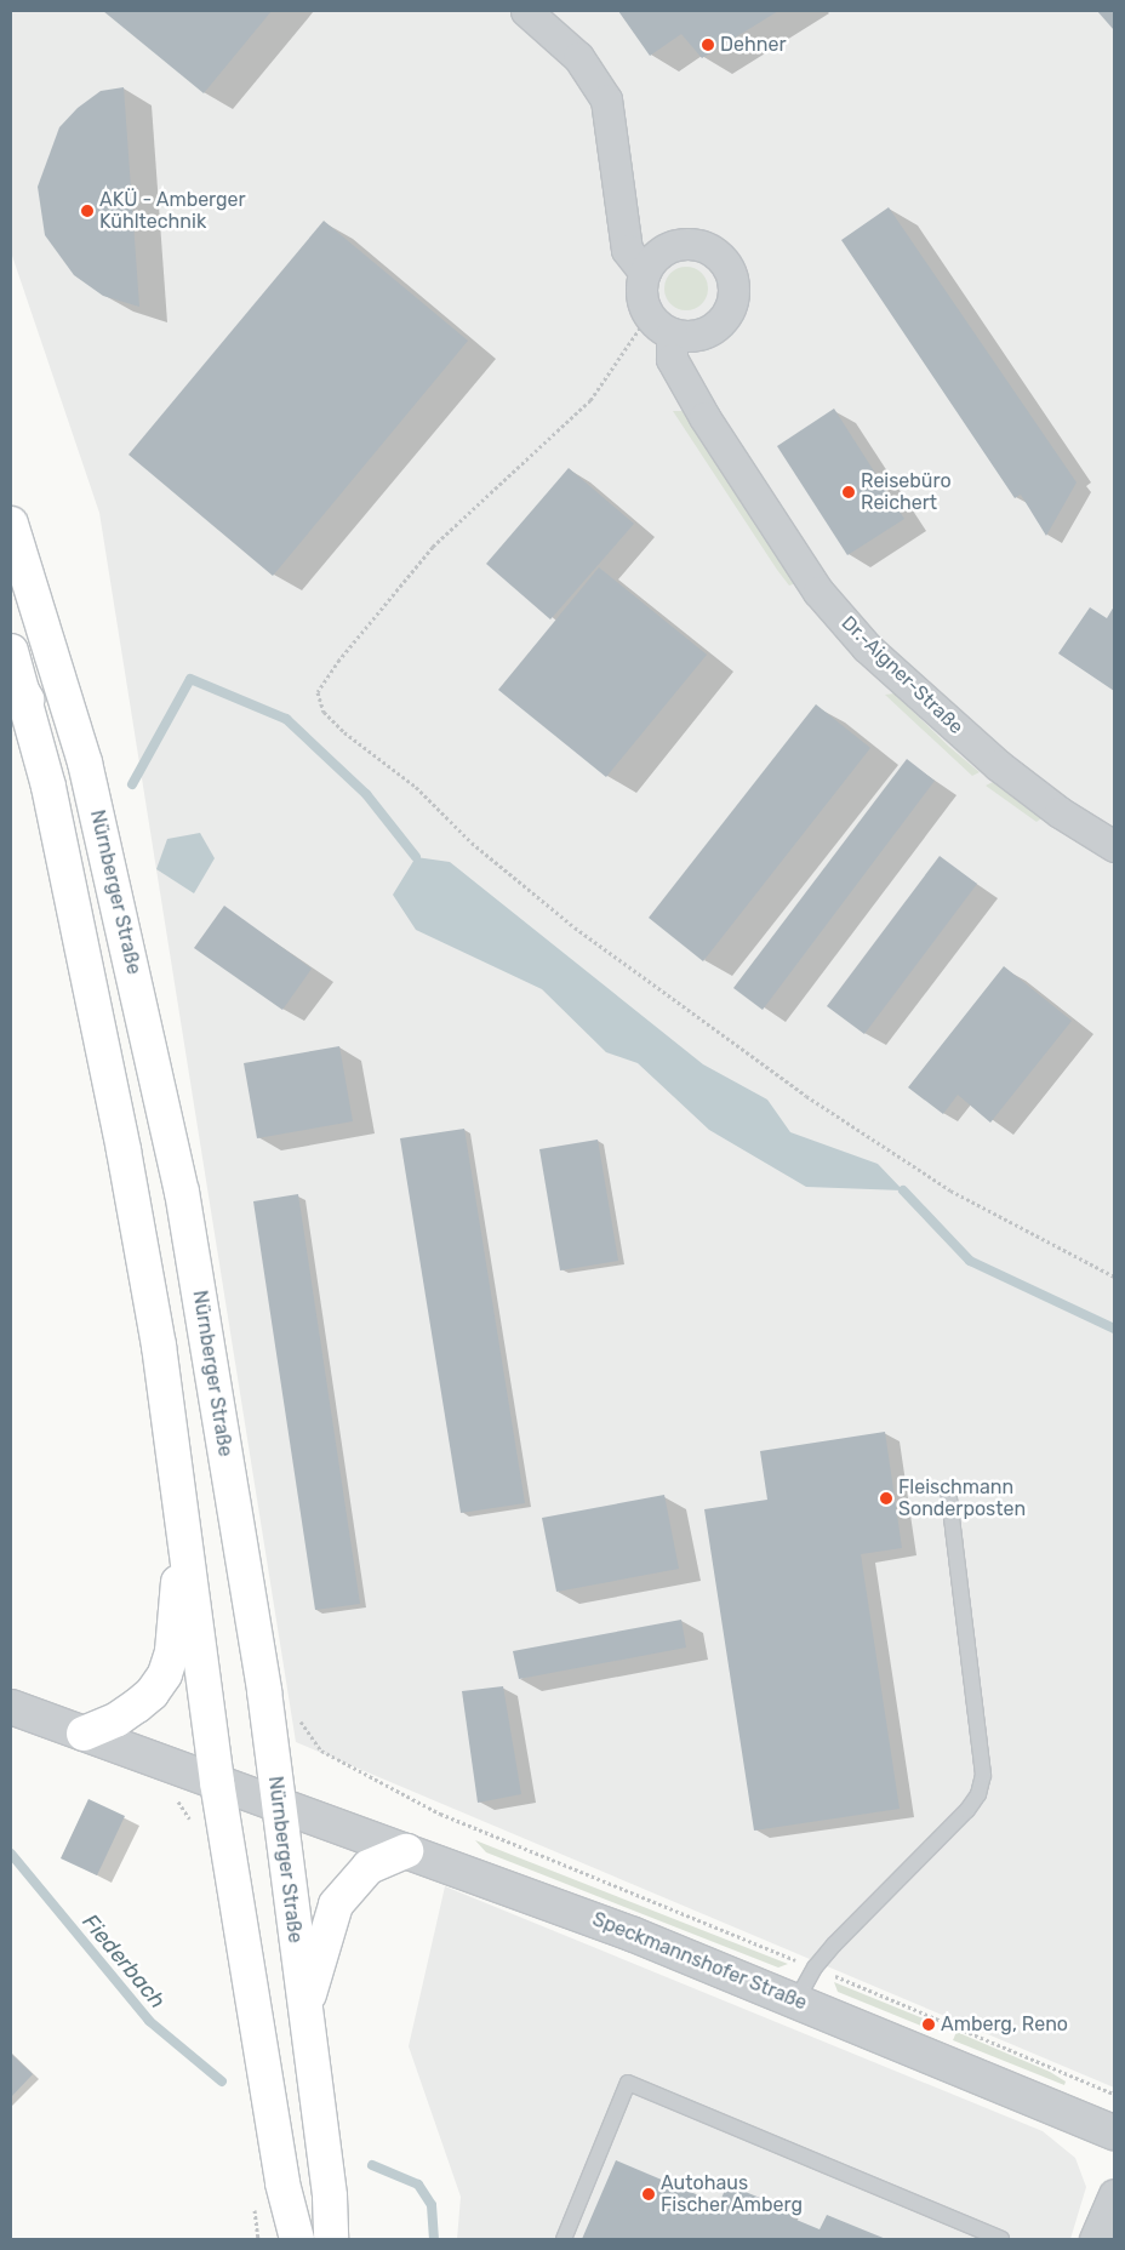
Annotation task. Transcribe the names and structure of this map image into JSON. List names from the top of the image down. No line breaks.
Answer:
{"streets":{"main road":["Nürnberger Straße"],"street":["Dr.-Aigner-Straße","Speckmannshofer Straße"]},"crossings":[["Nürnberger Straße","Speckmannshofer Straße"]],"water":["Fiederbach"],"places":["Dehner","AKÜ - Amberger Kühltechnik","Reisebüro Reichert","Fleischmann Sonderposten","Amberg, Reno","Autohaus Fischer Amberg"]}
